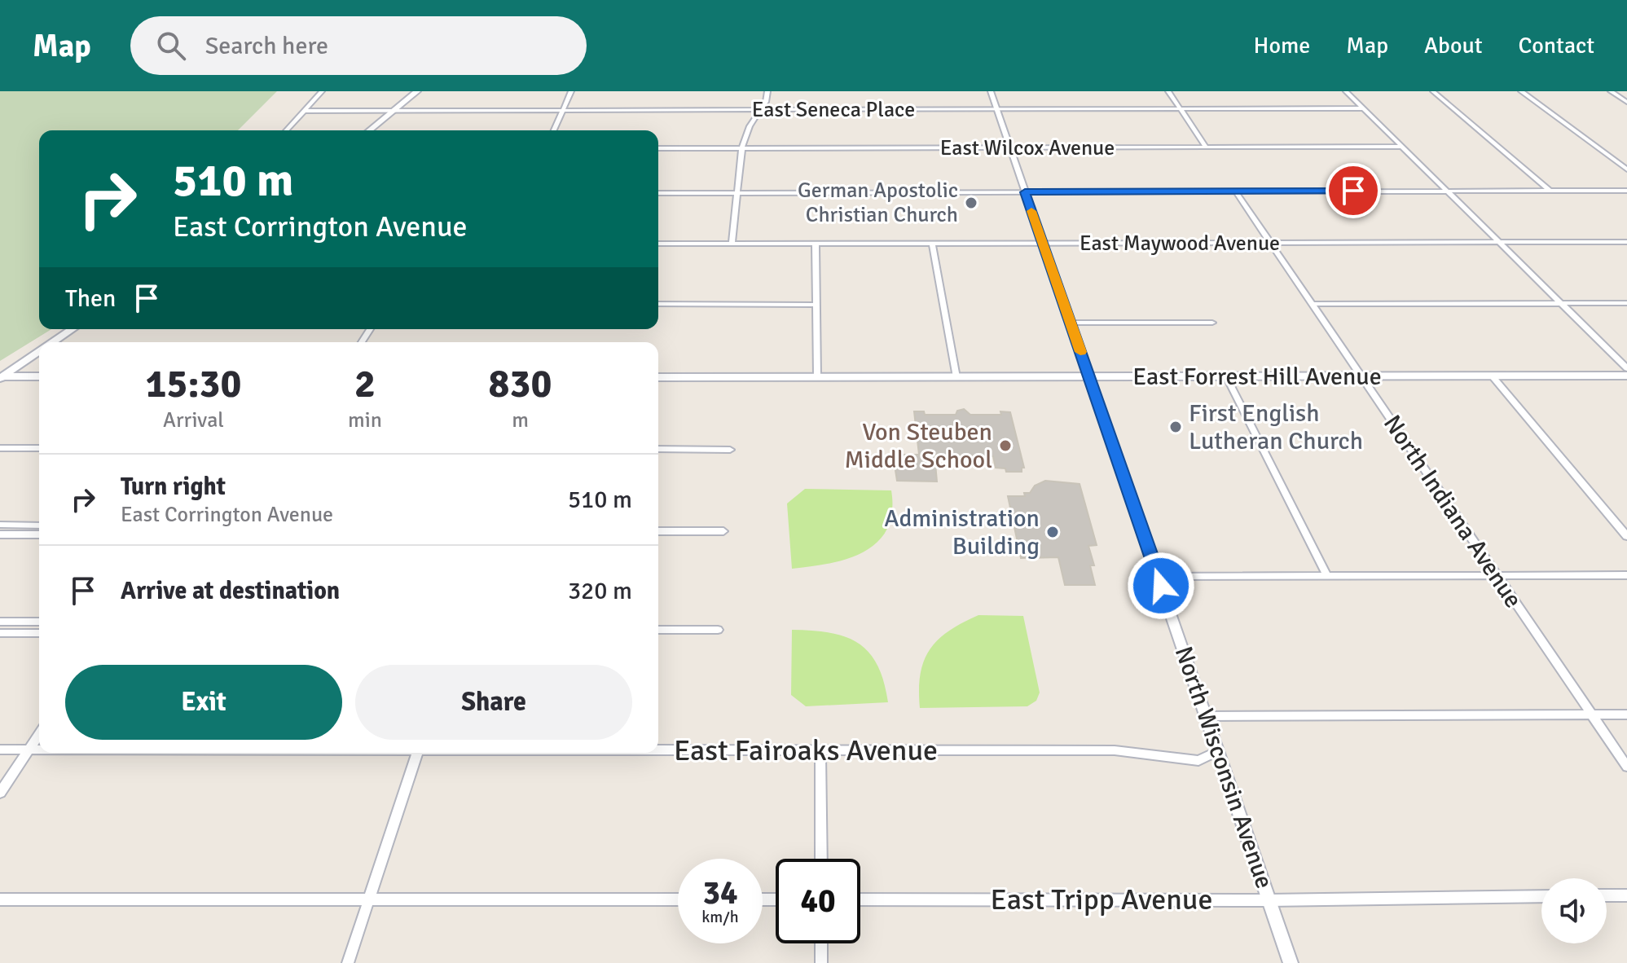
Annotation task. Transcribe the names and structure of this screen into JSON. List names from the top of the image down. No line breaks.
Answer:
{"streets":{"main road":["East Forrest Hill Avenue"],"street":["East Seneca Place","East Wilcox Avenue","East Maywood Avenue","North Indiana Avenue","East Fairoaks Avenue","North Wisconsin Avenue","East Tripp Avenue"]},"crossings":[["East Seneca Place","North Wisconsin Avenue"],["East Wilcox Avenue","North Wisconsin Avenue"],["East Maywood Avenue","North Indiana Avenue"],["East Maywood Avenue","North Wisconsin Avenue"],["East Forrest Hill Avenue","North Indiana Avenue"],["East Forrest Hill Avenue","North Wisconsin Avenue"],["East Fairoaks Avenue","North Wisconsin Avenue"],["North Wisconsin Avenue","East Tripp Avenue"]],"places":["German Apostolic Christian Church","First English Lutheran Church","Von Steuben Middle School","Administration Building"],"page":{"header":"Map","search":"Search here","nav":["Home","Map","About","Contact"],"turn":["510 m","East Corrington Avenue"],"then":"Then","eta":["15:30","Arrival","2","min","830","m"],"list":[{"name":"Turn right","note":"East Corrington Avenue","value":"510 m"},{"name":"Arrive at destination","value":"320 m"}],"buttons":["Exit","Share"],"speed":"34 km/h","limit":"40"}}
